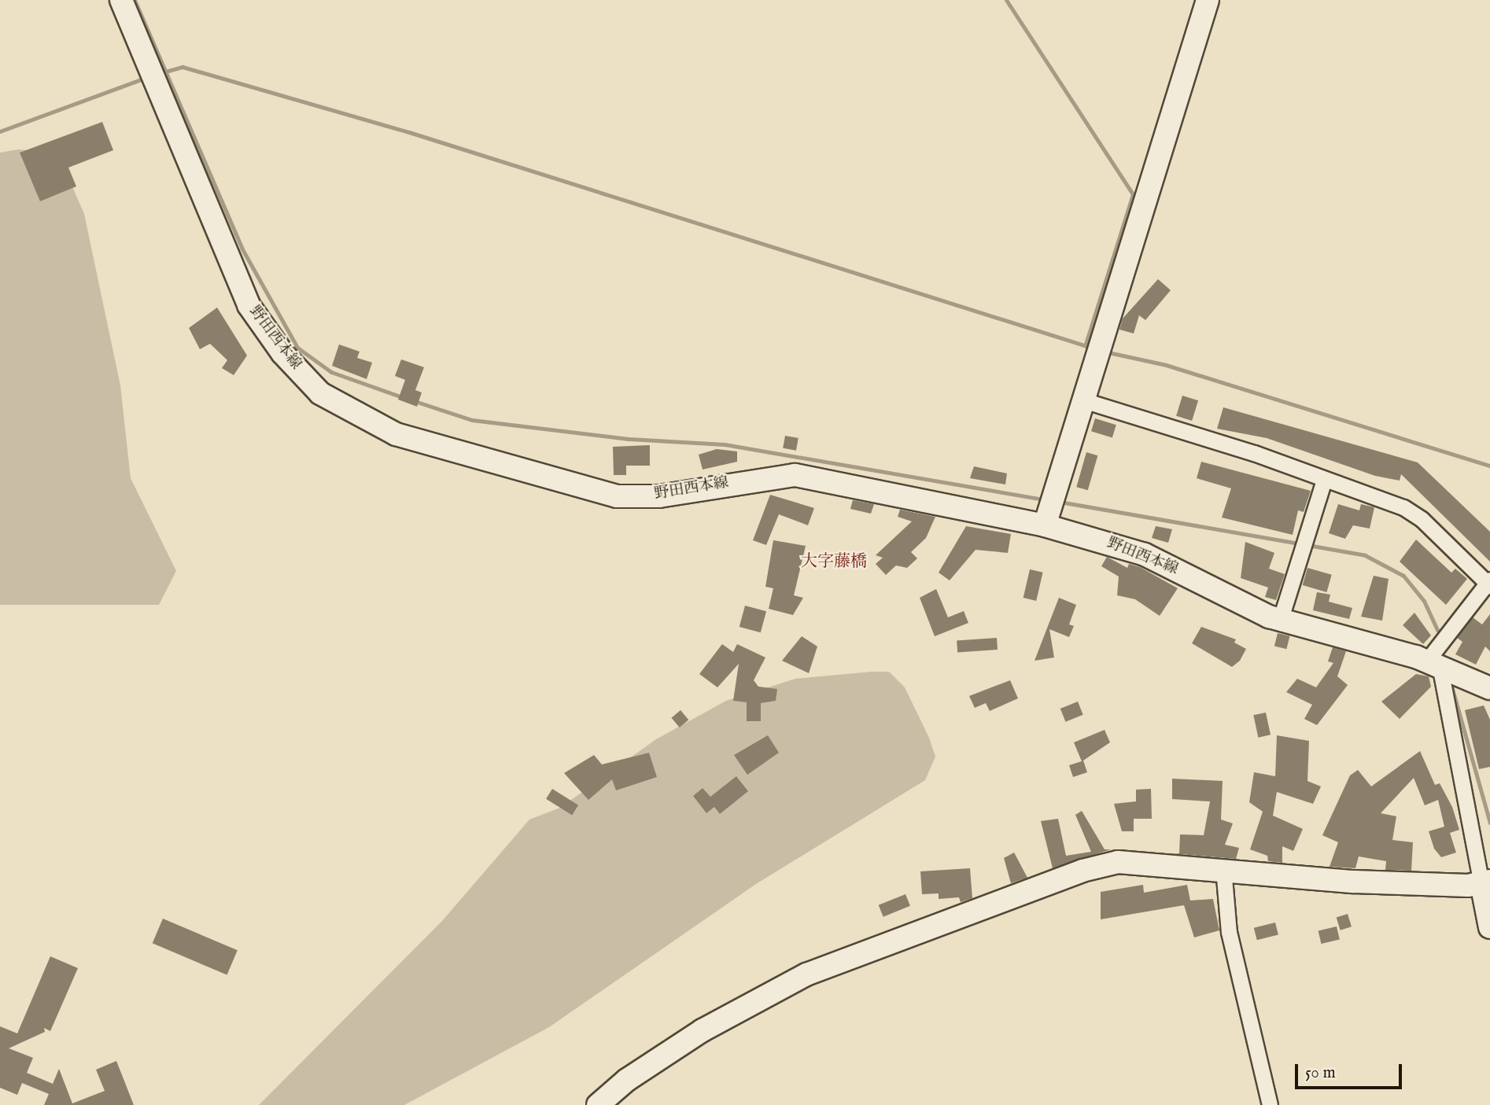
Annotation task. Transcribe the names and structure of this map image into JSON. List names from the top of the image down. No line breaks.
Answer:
{"streets":{"main road":["野田西本線"]},"districts":["大字藤橋"],"scale_bar":"50 m"}
